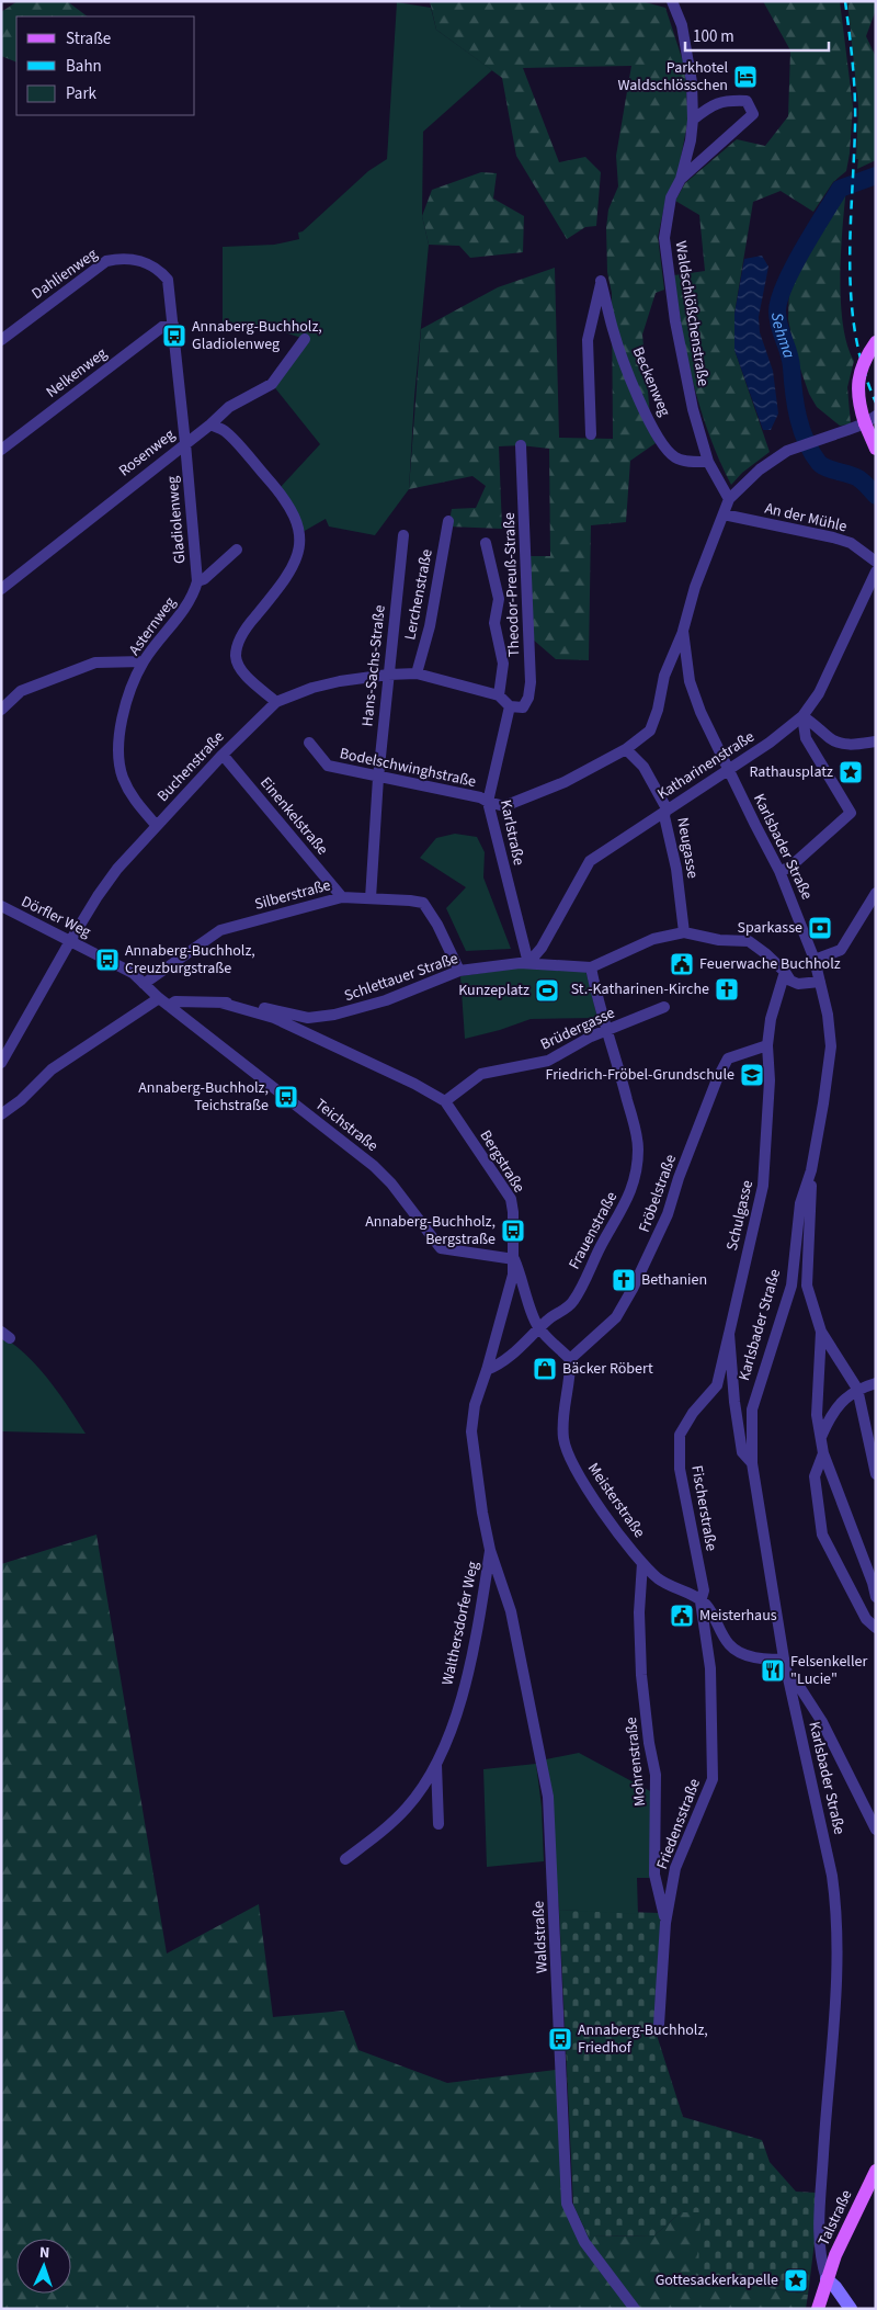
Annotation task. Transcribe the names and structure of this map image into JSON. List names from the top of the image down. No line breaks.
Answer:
{"streets":{"main road":["Karlsbader Straße","Talstraße"],"street":["Dahlienweg","Waldschlößchenstraße","Nelkenweg","Beckenweg","Rosenweg","An der Mühle","Gladiolenweg","Theodor-Preuß-Straße","Lerchenstraße","Asternweg","Hans-Sachs-Straße","Katharinenstraße","Buchenstraße","Bodelschwinghstraße","Einenkelstraße","Karlstraße","Neugasse","Silberstraße","Dörfler Weg","Schlettauer Straße","Brüdergasse","Teichstraße","Bergstraße","Fröbelstraße","Schulgasse","Frauenstraße","Meisterstraße","Fischerstraße","Walthersdorfer Weg","Mohrenstraße","Friedensstraße","Waldstraße"]},"crossings":[["Dahlienweg","Nelkenweg"],["Dahlienweg","Gladiolenweg"],["Waldschlößchenstraße","Beckenweg"],["Waldschlößchenstraße","Karlsbader Straße"],["Nelkenweg","Gladiolenweg"],["Rosenweg","Gladiolenweg"],["An der Mühle","Karlsbader Straße"],["Gladiolenweg","Asternweg"],["Theodor-Preuß-Straße","Karlstraße"],["Lerchenstraße","Buchenstraße"],["Asternweg","Buchenstraße"],["Hans-Sachs-Straße","Buchenstraße"],["Hans-Sachs-Straße","Bodelschwinghstraße"],["Hans-Sachs-Straße","Silberstraße"],["Katharinenstraße","Karlstraße"],["Katharinenstraße","Karlsbader Straße"],["Katharinenstraße","Neugasse"],["Katharinenstraße","Schlettauer Straße"],["Buchenstraße","Einenkelstraße"],["Buchenstraße","Dörfler Weg"],["Bodelschwinghstraße","Karlstraße"],["Bodelschwinghstraße","Karlsbader Straße"],["Bodelschwinghstraße","Neugasse"],["Einenkelstraße","Silberstraße"],["Karlstraße","Schlettauer Straße"],["Karlsbader Straße","Schlettauer Straße"],["Karlsbader Straße","Schulgasse"],["Karlsbader Straße","Meisterstraße"],["Karlsbader Straße","Talstraße"],["Neugasse","Schlettauer Straße"],["Silberstraße","Dörfler Weg"],["Silberstraße","Schlettauer Straße"],["Silberstraße","Teichstraße"],["Dörfler Weg","Teichstraße"],["Schlettauer Straße","Teichstraße"],["Schlettauer Straße","Bergstraße"],["Schlettauer Straße","Schulgasse"],["Schlettauer Straße","Frauenstraße"],["Brüdergasse","Bergstraße"],["Brüdergasse","Frauenstraße"],["Teichstraße","Bergstraße"],["Bergstraße","Frauenstraße"],["Bergstraße","Walthersdorfer Weg"],["Bergstraße","Waldstraße"],["Fröbelstraße","Schulgasse"],["Fröbelstraße","Meisterstraße"],["Schulgasse","Fischerstraße"],["Meisterstraße","Fischerstraße"],["Meisterstraße","Mohrenstraße"],["Meisterstraße","Friedensstraße"],["Fischerstraße","Friedensstraße"],["Walthersdorfer Weg","Waldstraße"],["Mohrenstraße","Friedensstraße"]],"water":["Sehma"],"places":{"hotel":["Parkhotel Waldschlösschen"],"bus stop":["Annaberg-Buchholz, Gladiolenweg","Annaberg-Buchholz, Creuzburgstraße","Annaberg-Buchholz, Teichstraße","Annaberg-Buchholz, Bergstraße","Annaberg-Buchholz, Friedhof"],"place":["Rathausplatz","Gottesackerkapelle"],"bank":["Sparkasse"],"public building":["Feuerwache Buchholz","Meisterhaus"],"church":["St.-Katharinen-Kirche","Bethanien"],"sports":["Kunzeplatz"],"school or university":["Friedrich-Fröbel-Grundschule"],"shop":["Bäcker Röbert"],"restaurant":["Felsenkeller \"Lucie\""]},"legend":["Straße","Bahn","Park"],"scale_bar":"100 m","north":"top"}
